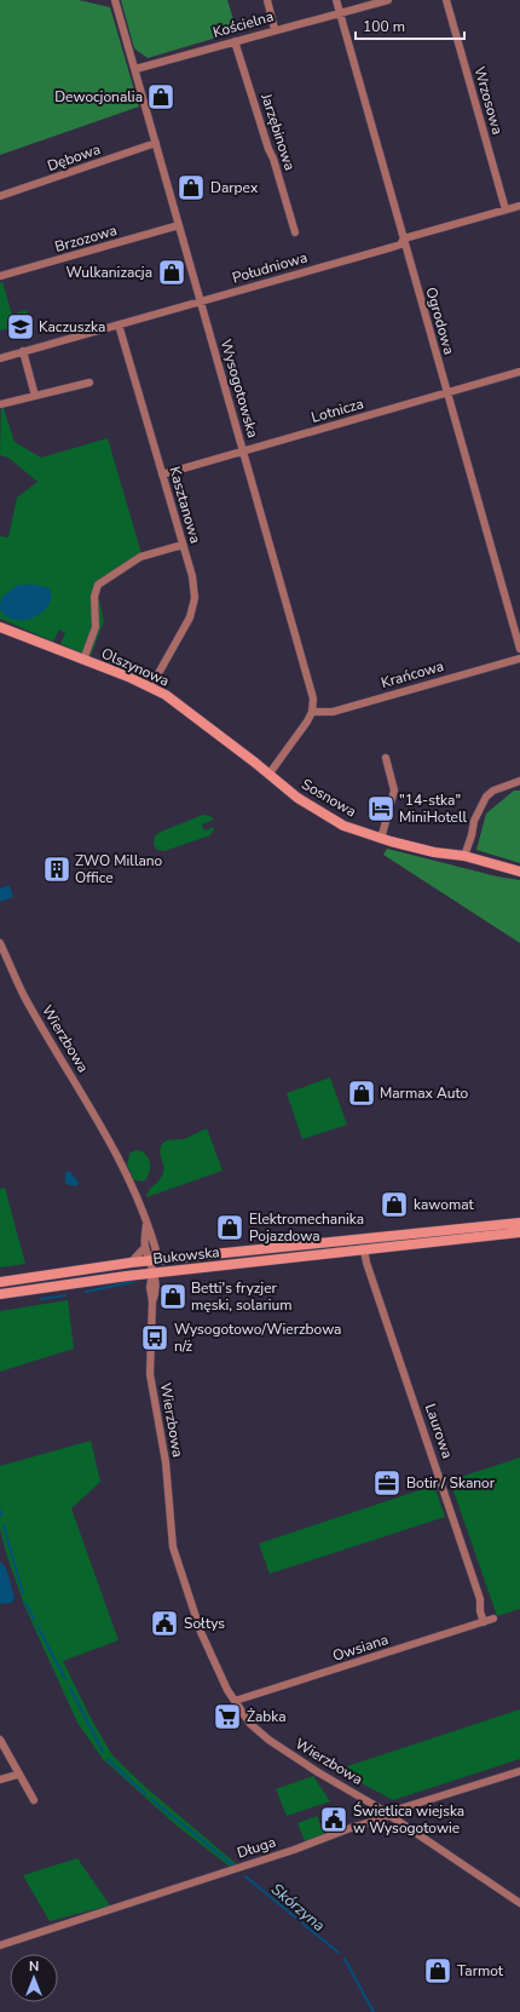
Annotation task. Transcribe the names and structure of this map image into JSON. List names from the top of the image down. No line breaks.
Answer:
{"streets":{"main road":["Olszynowa","Sosnowa","Bukowska"],"street":["Kościelna","Wrzosowa","Jarzębinowa","Dębowa","Brzozowa","Południowa","Ogrodowa","Wysogotowska","Lotnicza","Kasztanowa","Krańcowa","Wierzbowa","Laurowa","Owsiana","Długa"]},"crossings":[["Kościelna","Jarzębinowa"],["Kościelna","Ogrodowa"],["Kościelna","Wysogotowska"],["Wrzosowa","Południowa"],["Dębowa","Wysogotowska"],["Brzozowa","Wysogotowska"],["Południowa","Ogrodowa"],["Południowa","Wysogotowska"],["Południowa","Kasztanowa"],["Ogrodowa","Lotnicza"],["Wysogotowska","Lotnicza"],["Wysogotowska","Krańcowa"],["Lotnicza","Kasztanowa"],["Kasztanowa","Olszynowa"],["Olszynowa","Sosnowa"],["Wierzbowa","Bukowska"],["Wierzbowa","Owsiana"],["Wierzbowa","Długa"],["Bukowska","Laurowa"],["Laurowa","Owsiana"]],"water":["Skórzyna"],"places":{"shop":["Dewocjonalia","Darpex","Wulkanizacja","Marmax Auto","kawomat","Elektromechanika Pojazdowa","Betti's fryzjer męski, solarium","Tarmot"],"school or university":["Kaczuszka"],"hotel":["\"14-stka\" MiniHotell"],"building":["ZWO Millano Office"],"bus stop":["Wysogotowo/Wierzbowa n/ż"],"office":["Botir / Skanor"],"public building":["Sołtys","Świetlica wiejska w Wysogotowie"],"supermarket":["Żabka"]},"scale_bar":"100 m","north":"top"}
